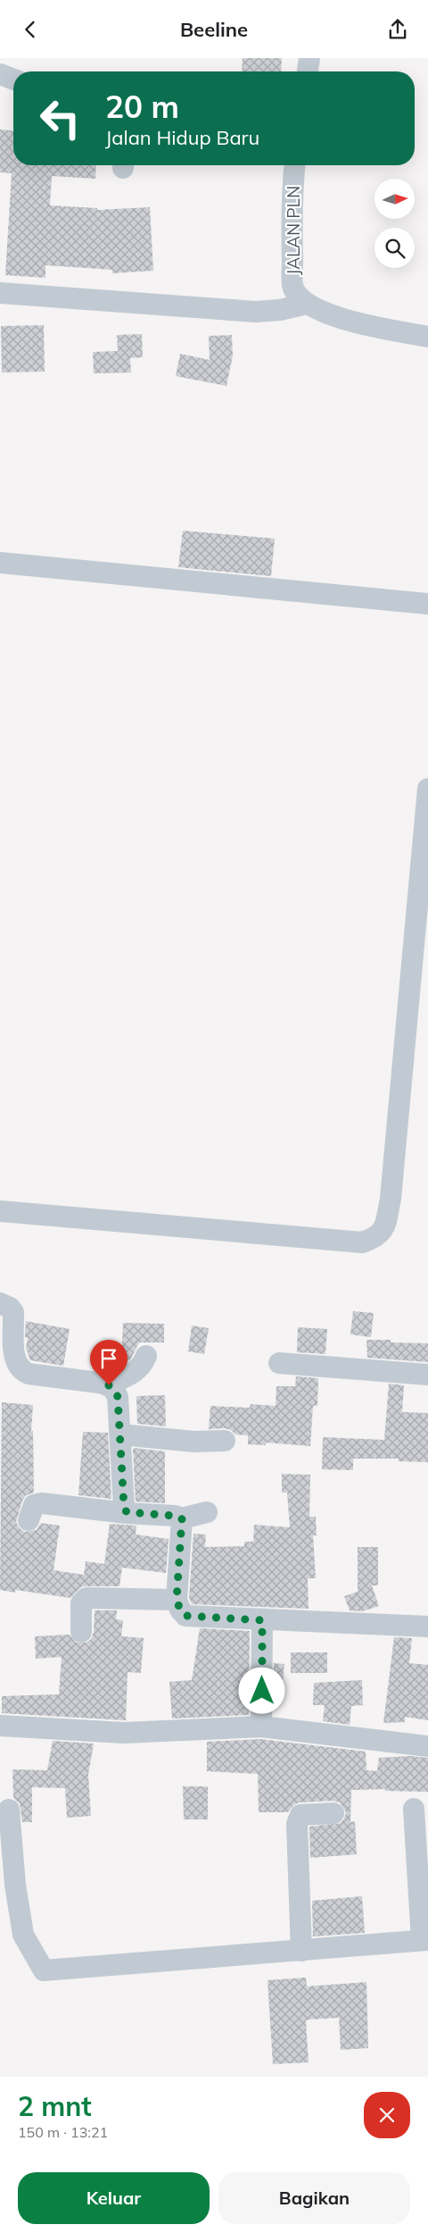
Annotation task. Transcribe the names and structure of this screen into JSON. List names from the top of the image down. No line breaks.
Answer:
{"streets":{"street":["JALAN PLN"]},"north":"right","page":{"header":"Beeline","turn":["20 m","Jalan Hidup Baru"],"heading":["2 mnt","150 m · 13:21"],"buttons":["Keluar","Bagikan"]}}
